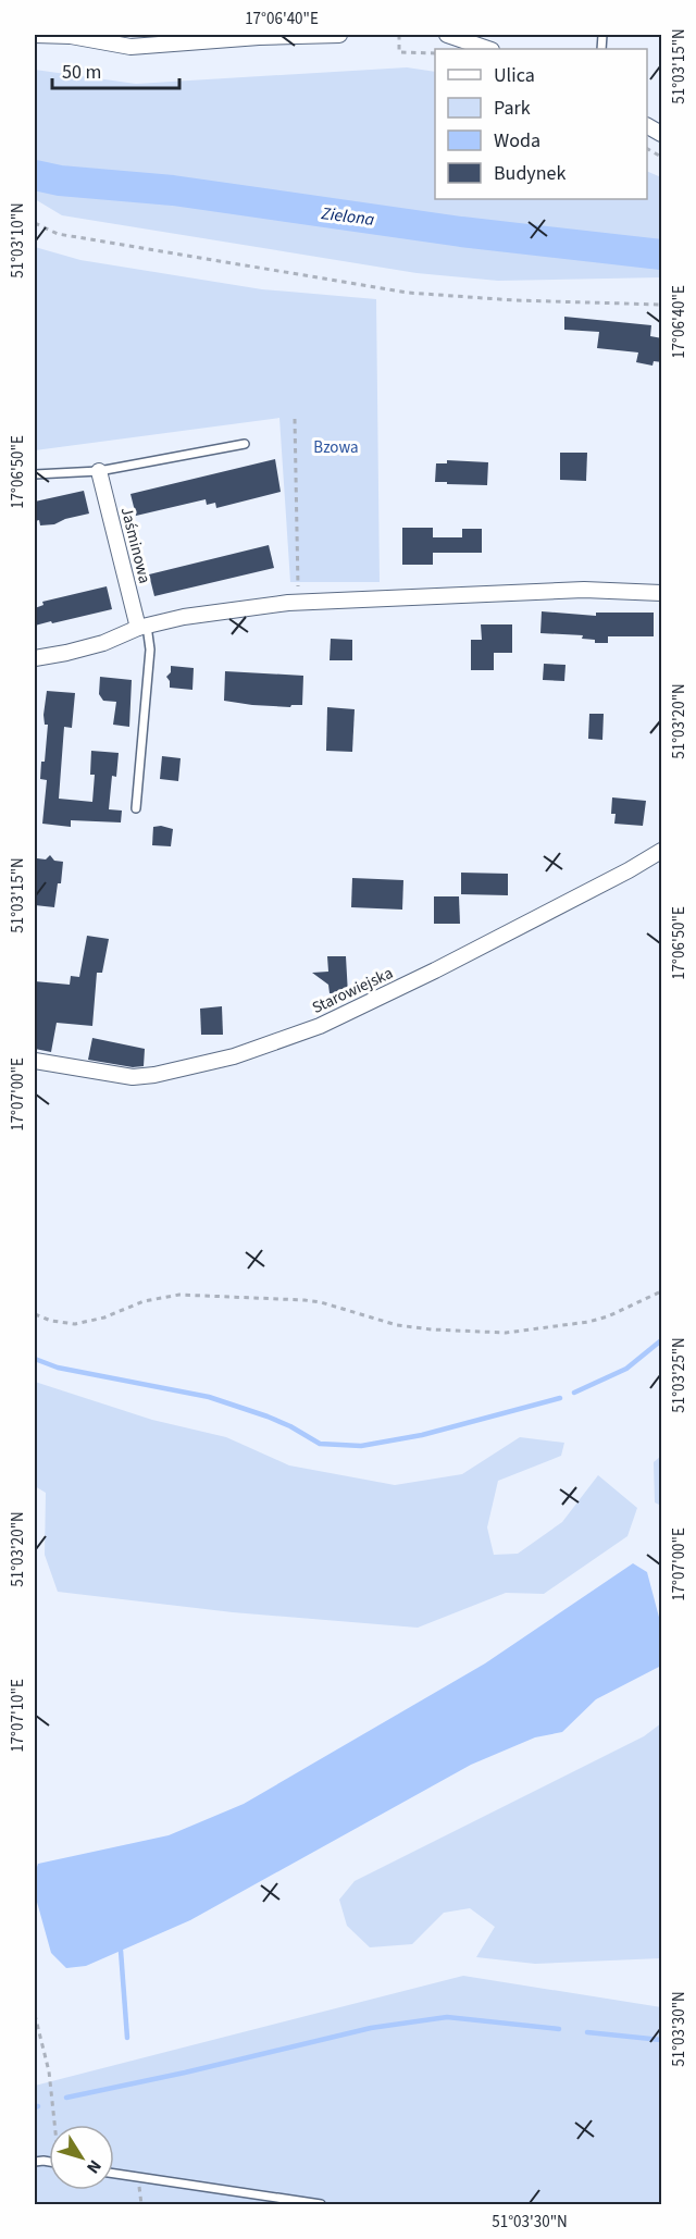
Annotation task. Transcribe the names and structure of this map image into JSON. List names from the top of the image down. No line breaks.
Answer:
{"streets":{"street":["Jaśminowa","Starowiejska"]},"water":["Zielona"],"parks":["Bzowa"],"legend":["Ulica","Park","Woda","Budynek"],"scale_bar":"50 m","north":"bottom right","coordinates":["17°06'40\"E","51°03'15\"N","51°03'10\"N","17°06'50\"E","51°03'20\"N","17°07'00\"E","51°03'25\"N","17°07'10\"E","51°03'30\"N"]}
